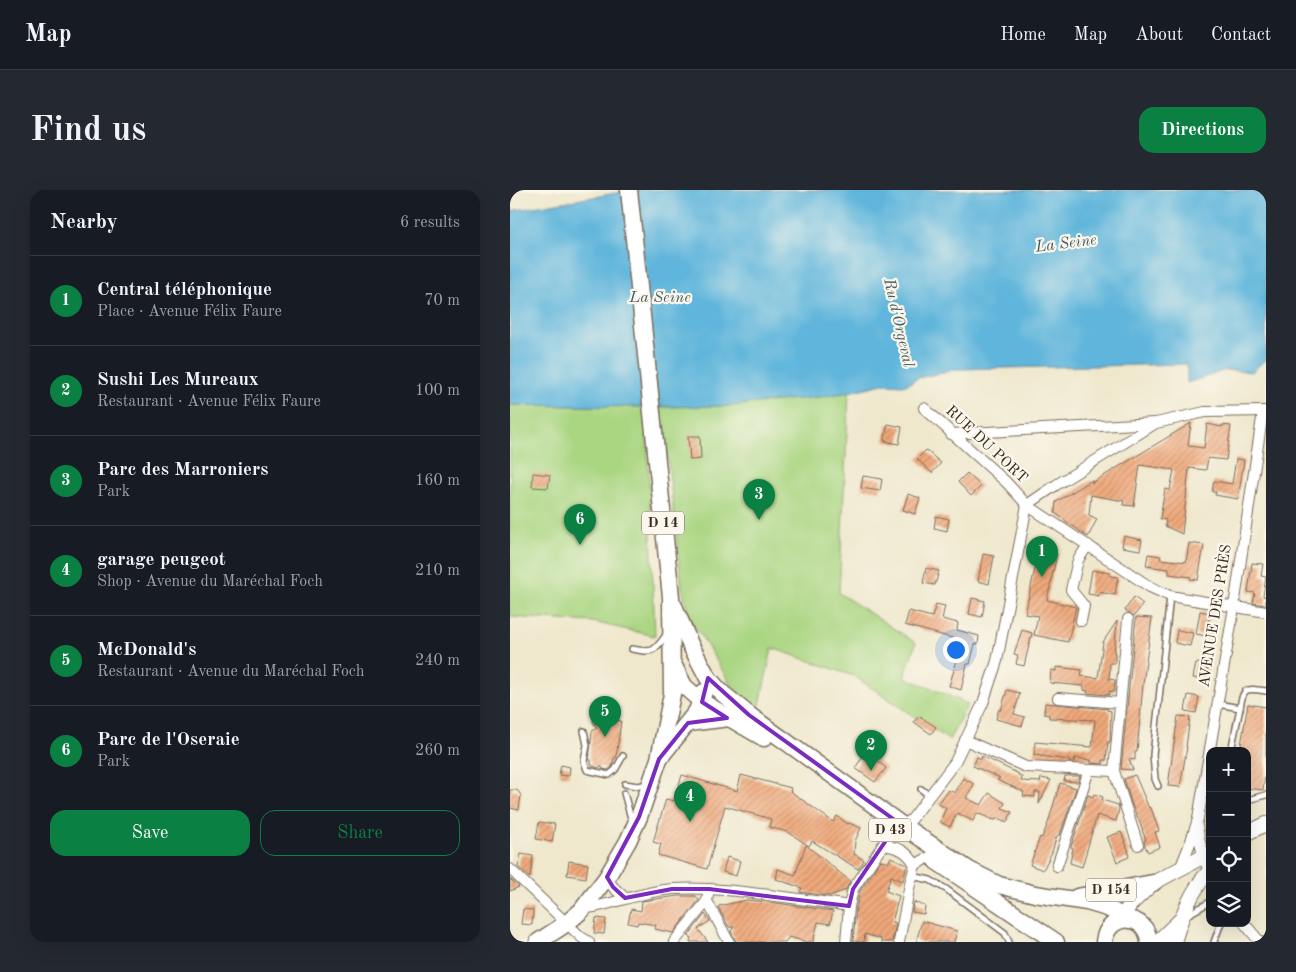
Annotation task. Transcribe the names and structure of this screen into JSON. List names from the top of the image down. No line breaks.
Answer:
{"streets":{"main road":["D 14","D 43","D 154"],"street":["RUE DU PORT","AVENUE DES PRÈS"]},"crossings":[["RUE DU PORT","AVENUE DES PRÈS"],["D 14","D 43"],["AVENUE DES PRÈS","D 154"],["D 43","D 154"]],"water":["La Seine","Ru d'Orgeval"],"page":{"header":"Map","nav":["Home","Map","About","Contact"],"buttons":["Directions",["Save","Share"]],"title":"Find us","heading":["Nearby","6 results"],"list":[{"mark":"1","name":"Central téléphonique","note":"Place · Avenue Félix Faure","value":"70 m"},{"mark":"2","name":"Sushi Les Mureaux","note":"Restaurant · Avenue Félix Faure","value":"100 m"},{"mark":"3","name":"Parc des Marroniers","note":"Park","value":"160 m"},{"mark":"4","name":"garage peugeot","note":"Shop · Avenue du Maréchal Foch","value":"210 m"},{"mark":"5","name":"McDonald's","note":"Restaurant · Avenue du Maréchal Foch","value":"240 m"},{"mark":"6","name":"Parc de l'Oseraie","note":"Park","value":"260 m"}],"pins":["3","6","1","5","2","4"],"map_buttons":["+","−"]}}
